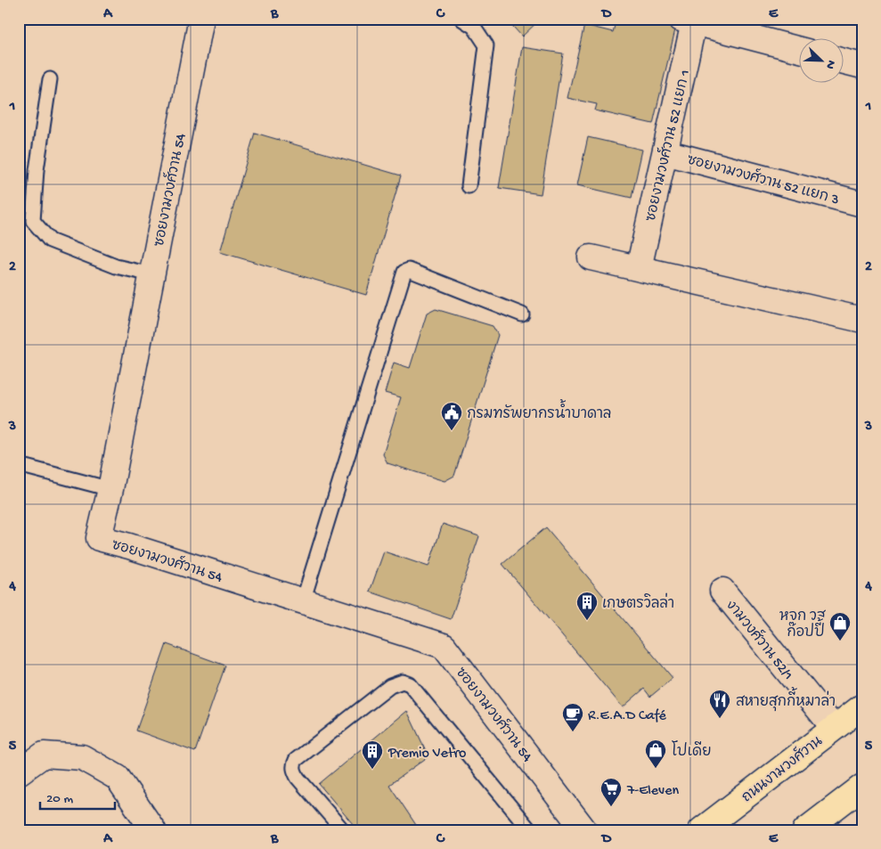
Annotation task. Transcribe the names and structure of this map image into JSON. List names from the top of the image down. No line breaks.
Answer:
{"streets":{"main road":["ถนนงามวงศ์วาน"],"street":["ซอยงามวงศ์วาน 52 แยก 1","ซอยงามวงศ์วาน 52 แยก 3","ซอยงามวงศ์วาน 54","งามวงศ์วาน 52/1"]},"crossings":[["ซอยงามวงศ์วาน 52 แยก 1","ซอยงามวงศ์วาน 52 แยก 3"],["งามวงศ์วาน 52/1","ถนนงามวงศ์วาน"]],"places":{"public building":["กรมทรัพยากรน้ำบาดาล"],"building":["เกษตรวิลล่า","Premio Vetro"],"shop":["หจก วสุ ก๊อปปี้","โปเดีย"],"restaurant":["สหายสุกกี้หมาล่า"],"cafe":["R.E.A.D Café"],"supermarket":["7-Eleven"]},"scale_bar":"20 m","north":"bottom right","grid":{"columns":["A","B","C","D","E"],"rows":["1","2","3","4","5"]}}
